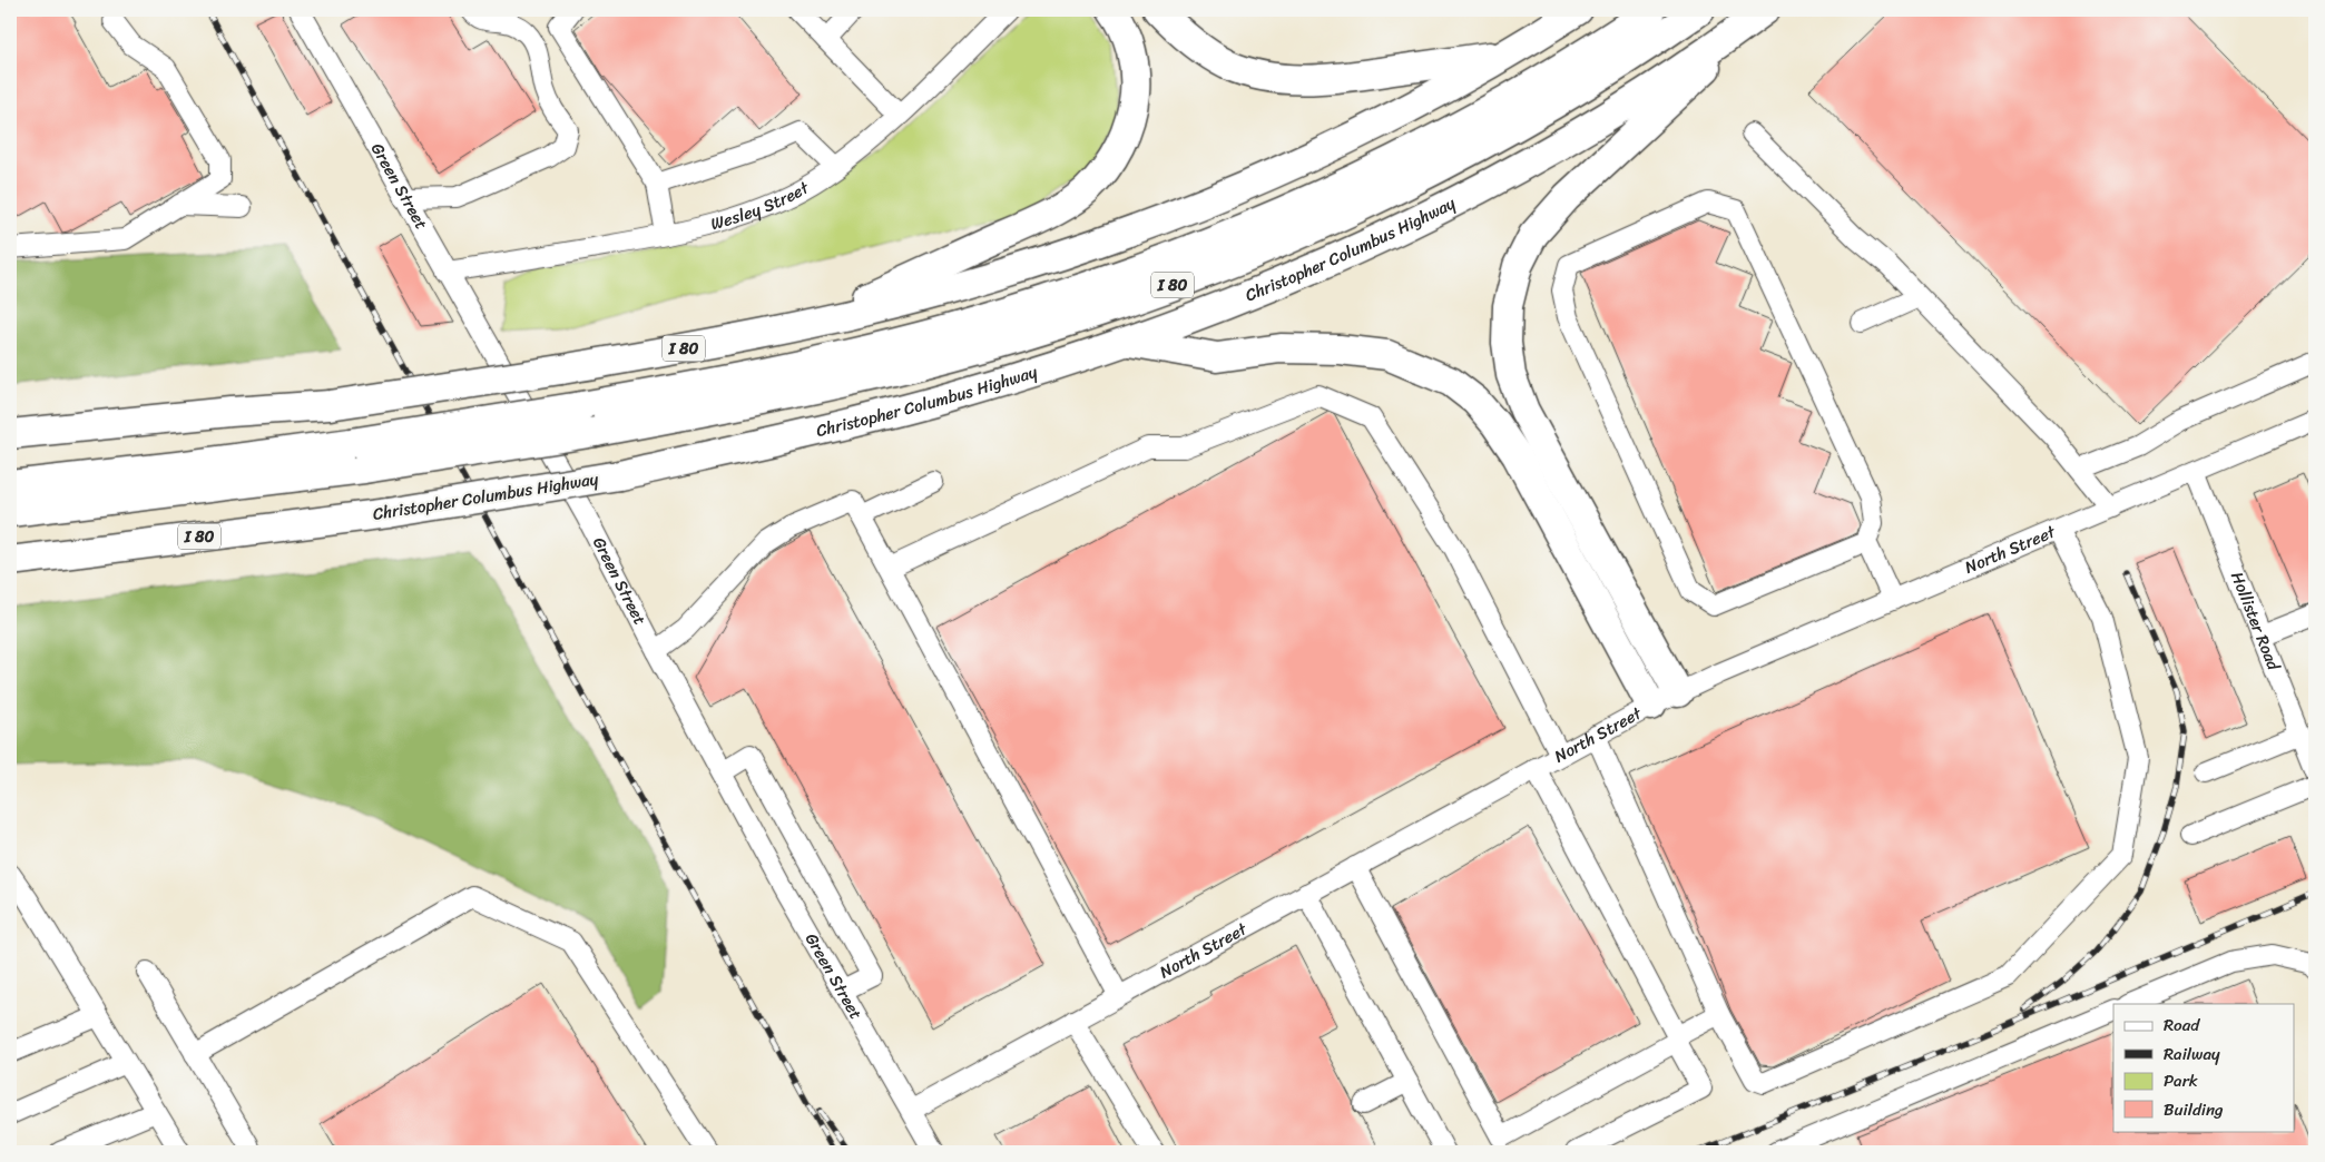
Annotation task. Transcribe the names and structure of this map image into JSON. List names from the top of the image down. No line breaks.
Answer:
{"streets":{"highway":["Christopher Columbus Highway","I 80"],"street":["Green Street","Wesley Street","North Street","Hollister Road"]},"crossings":[["Green Street","Wesley Street"],["Green Street","North Street"],["North Street","Hollister Road"]],"legend":["Road","Railway","Park","Building"]}
